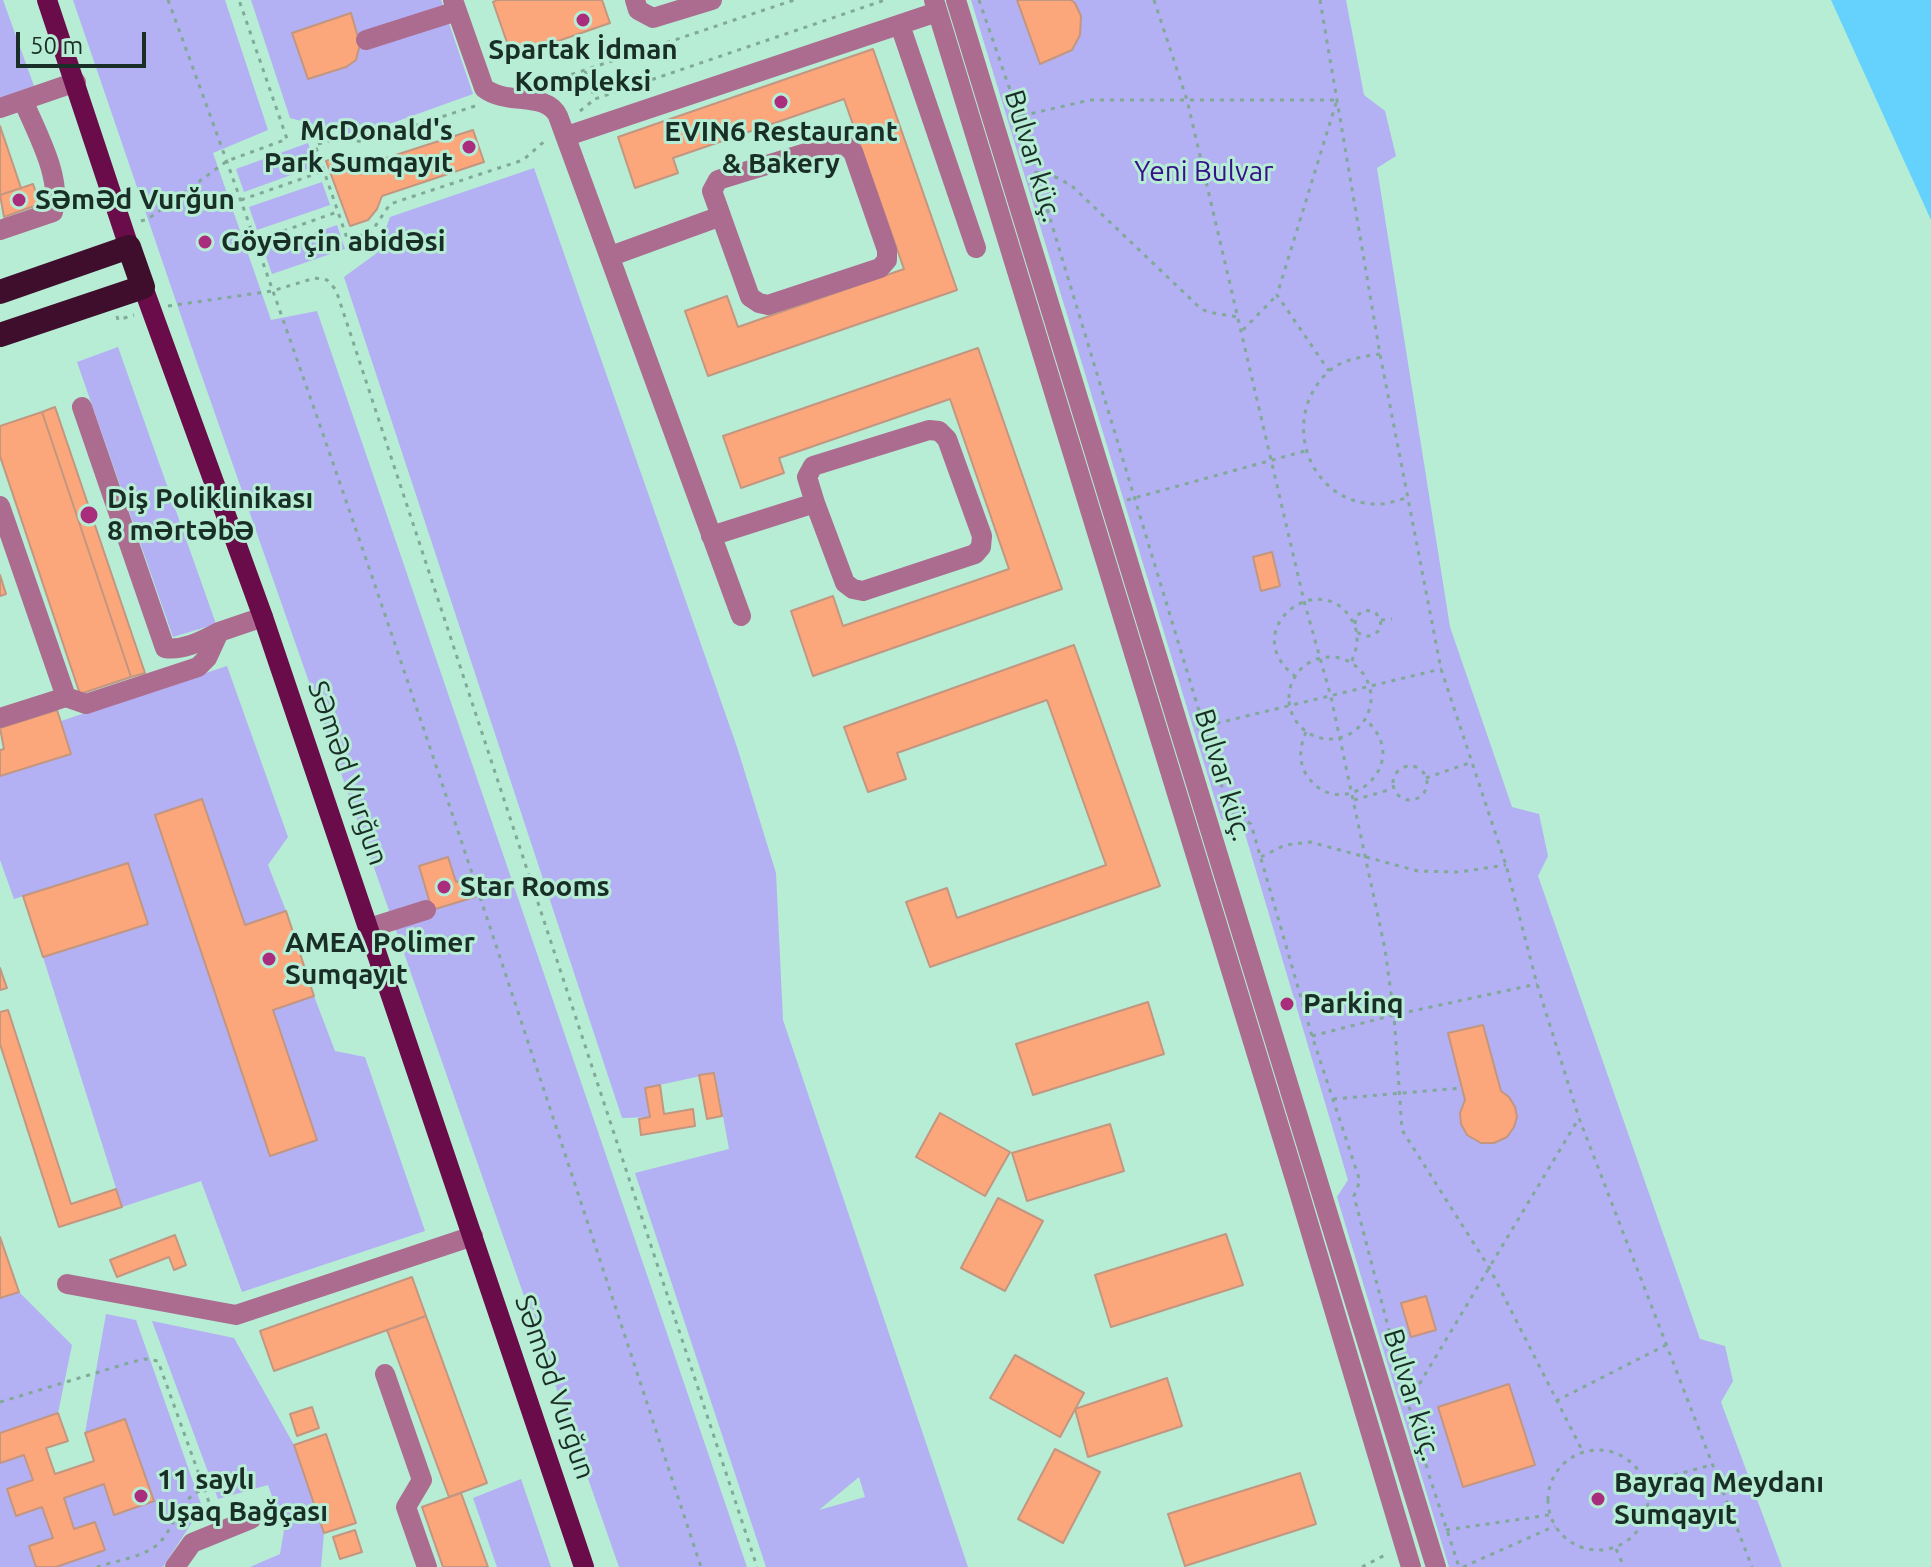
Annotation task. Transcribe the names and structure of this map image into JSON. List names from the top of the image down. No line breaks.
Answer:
{"streets":{"highway":["Səməd Vurğun"],"street":["Bulvar küç."]},"parks":["Yeni Bulvar"],"places":["Spartak İdman Kompleksi","EVIN6 Restaurant & Bakery","McDonald's Park Sumqayıt","Səməd Vurğun","Göyərçin abidəsi","Diş Poliklinikası 8 mərtəbə","Star Rooms","AMEA Polimer Sumqayıt","Parkinq","11 saylı Uşaq Bağçası","Bayraq Meydanı Sumqayıt"],"scale_bar":"50 m"}
